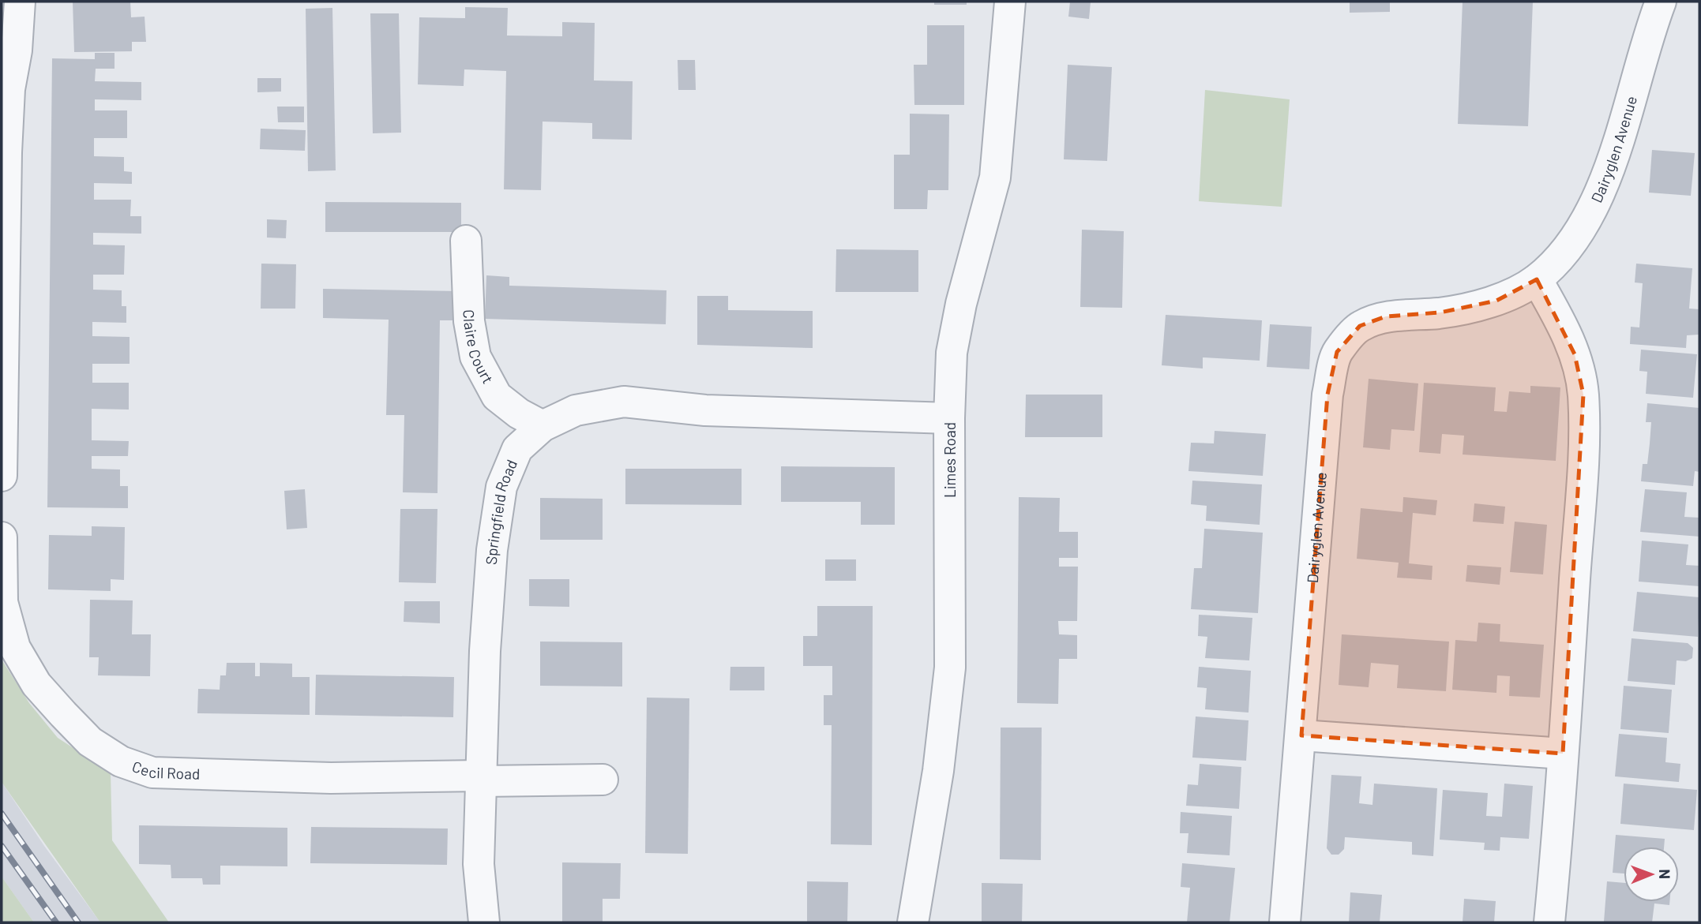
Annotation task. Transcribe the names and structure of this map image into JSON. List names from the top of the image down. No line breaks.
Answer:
{"streets":{"street":["Dairyglen Avenue","Claire Court","Limes Road","Springfield Road","Cecil Road"]},"crossings":[["Claire Court","Springfield Road"],["Limes Road","Springfield Road"],["Springfield Road","Cecil Road"]],"north":"right"}
